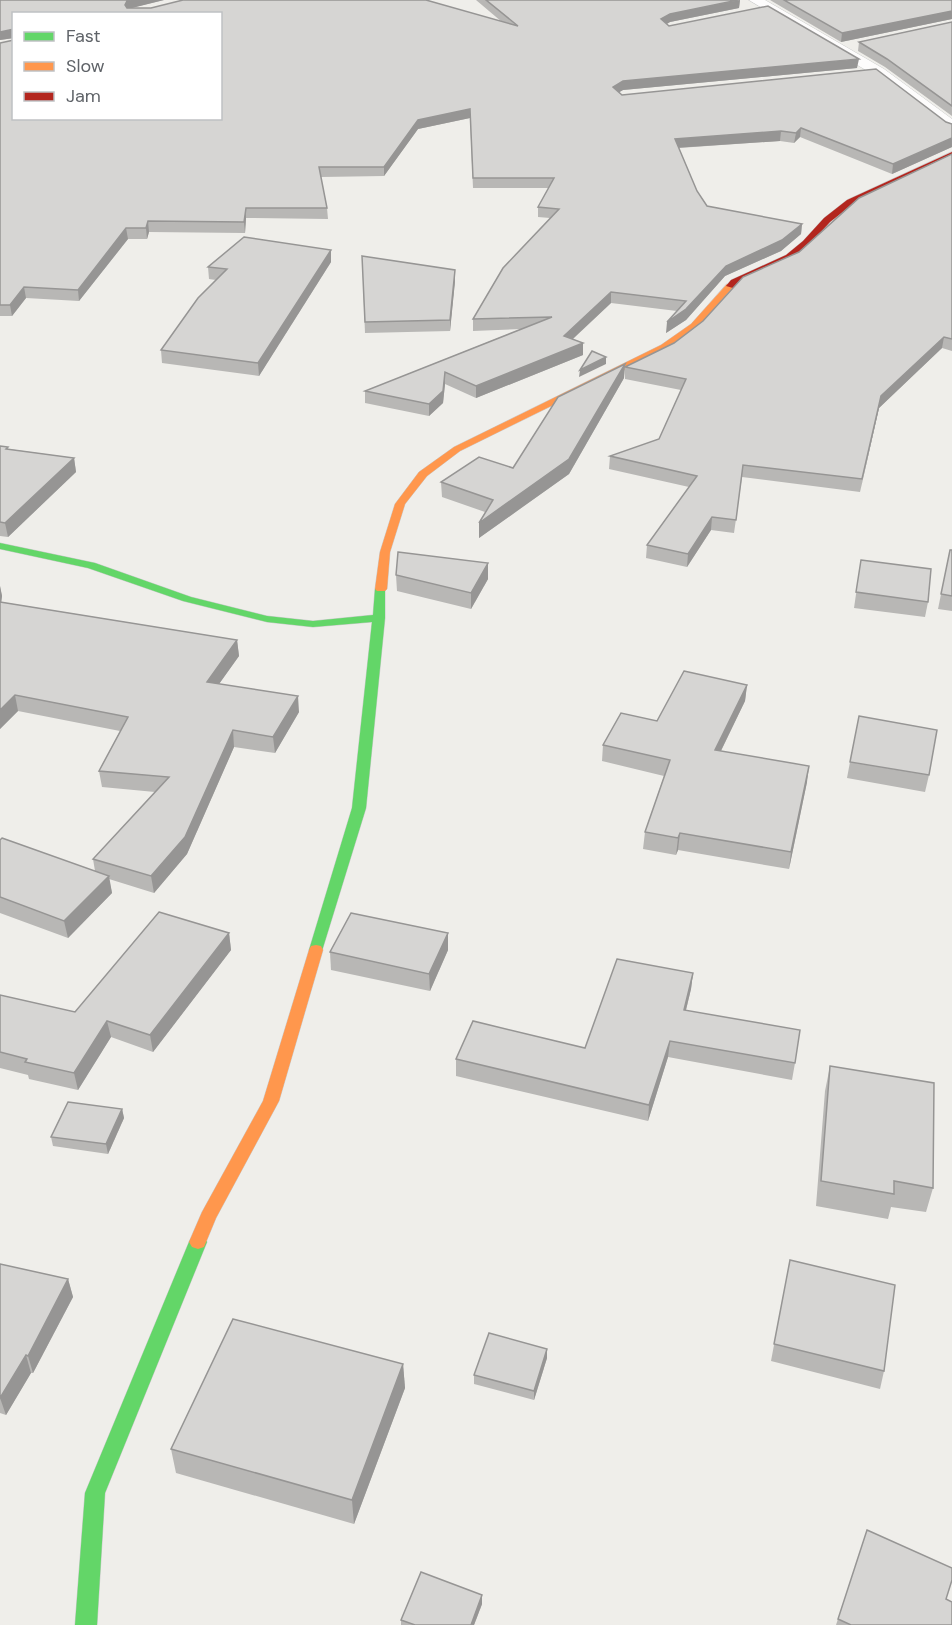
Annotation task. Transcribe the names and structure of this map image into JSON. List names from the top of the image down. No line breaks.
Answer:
{"legend":["Fast","Slow","Jam"]}
